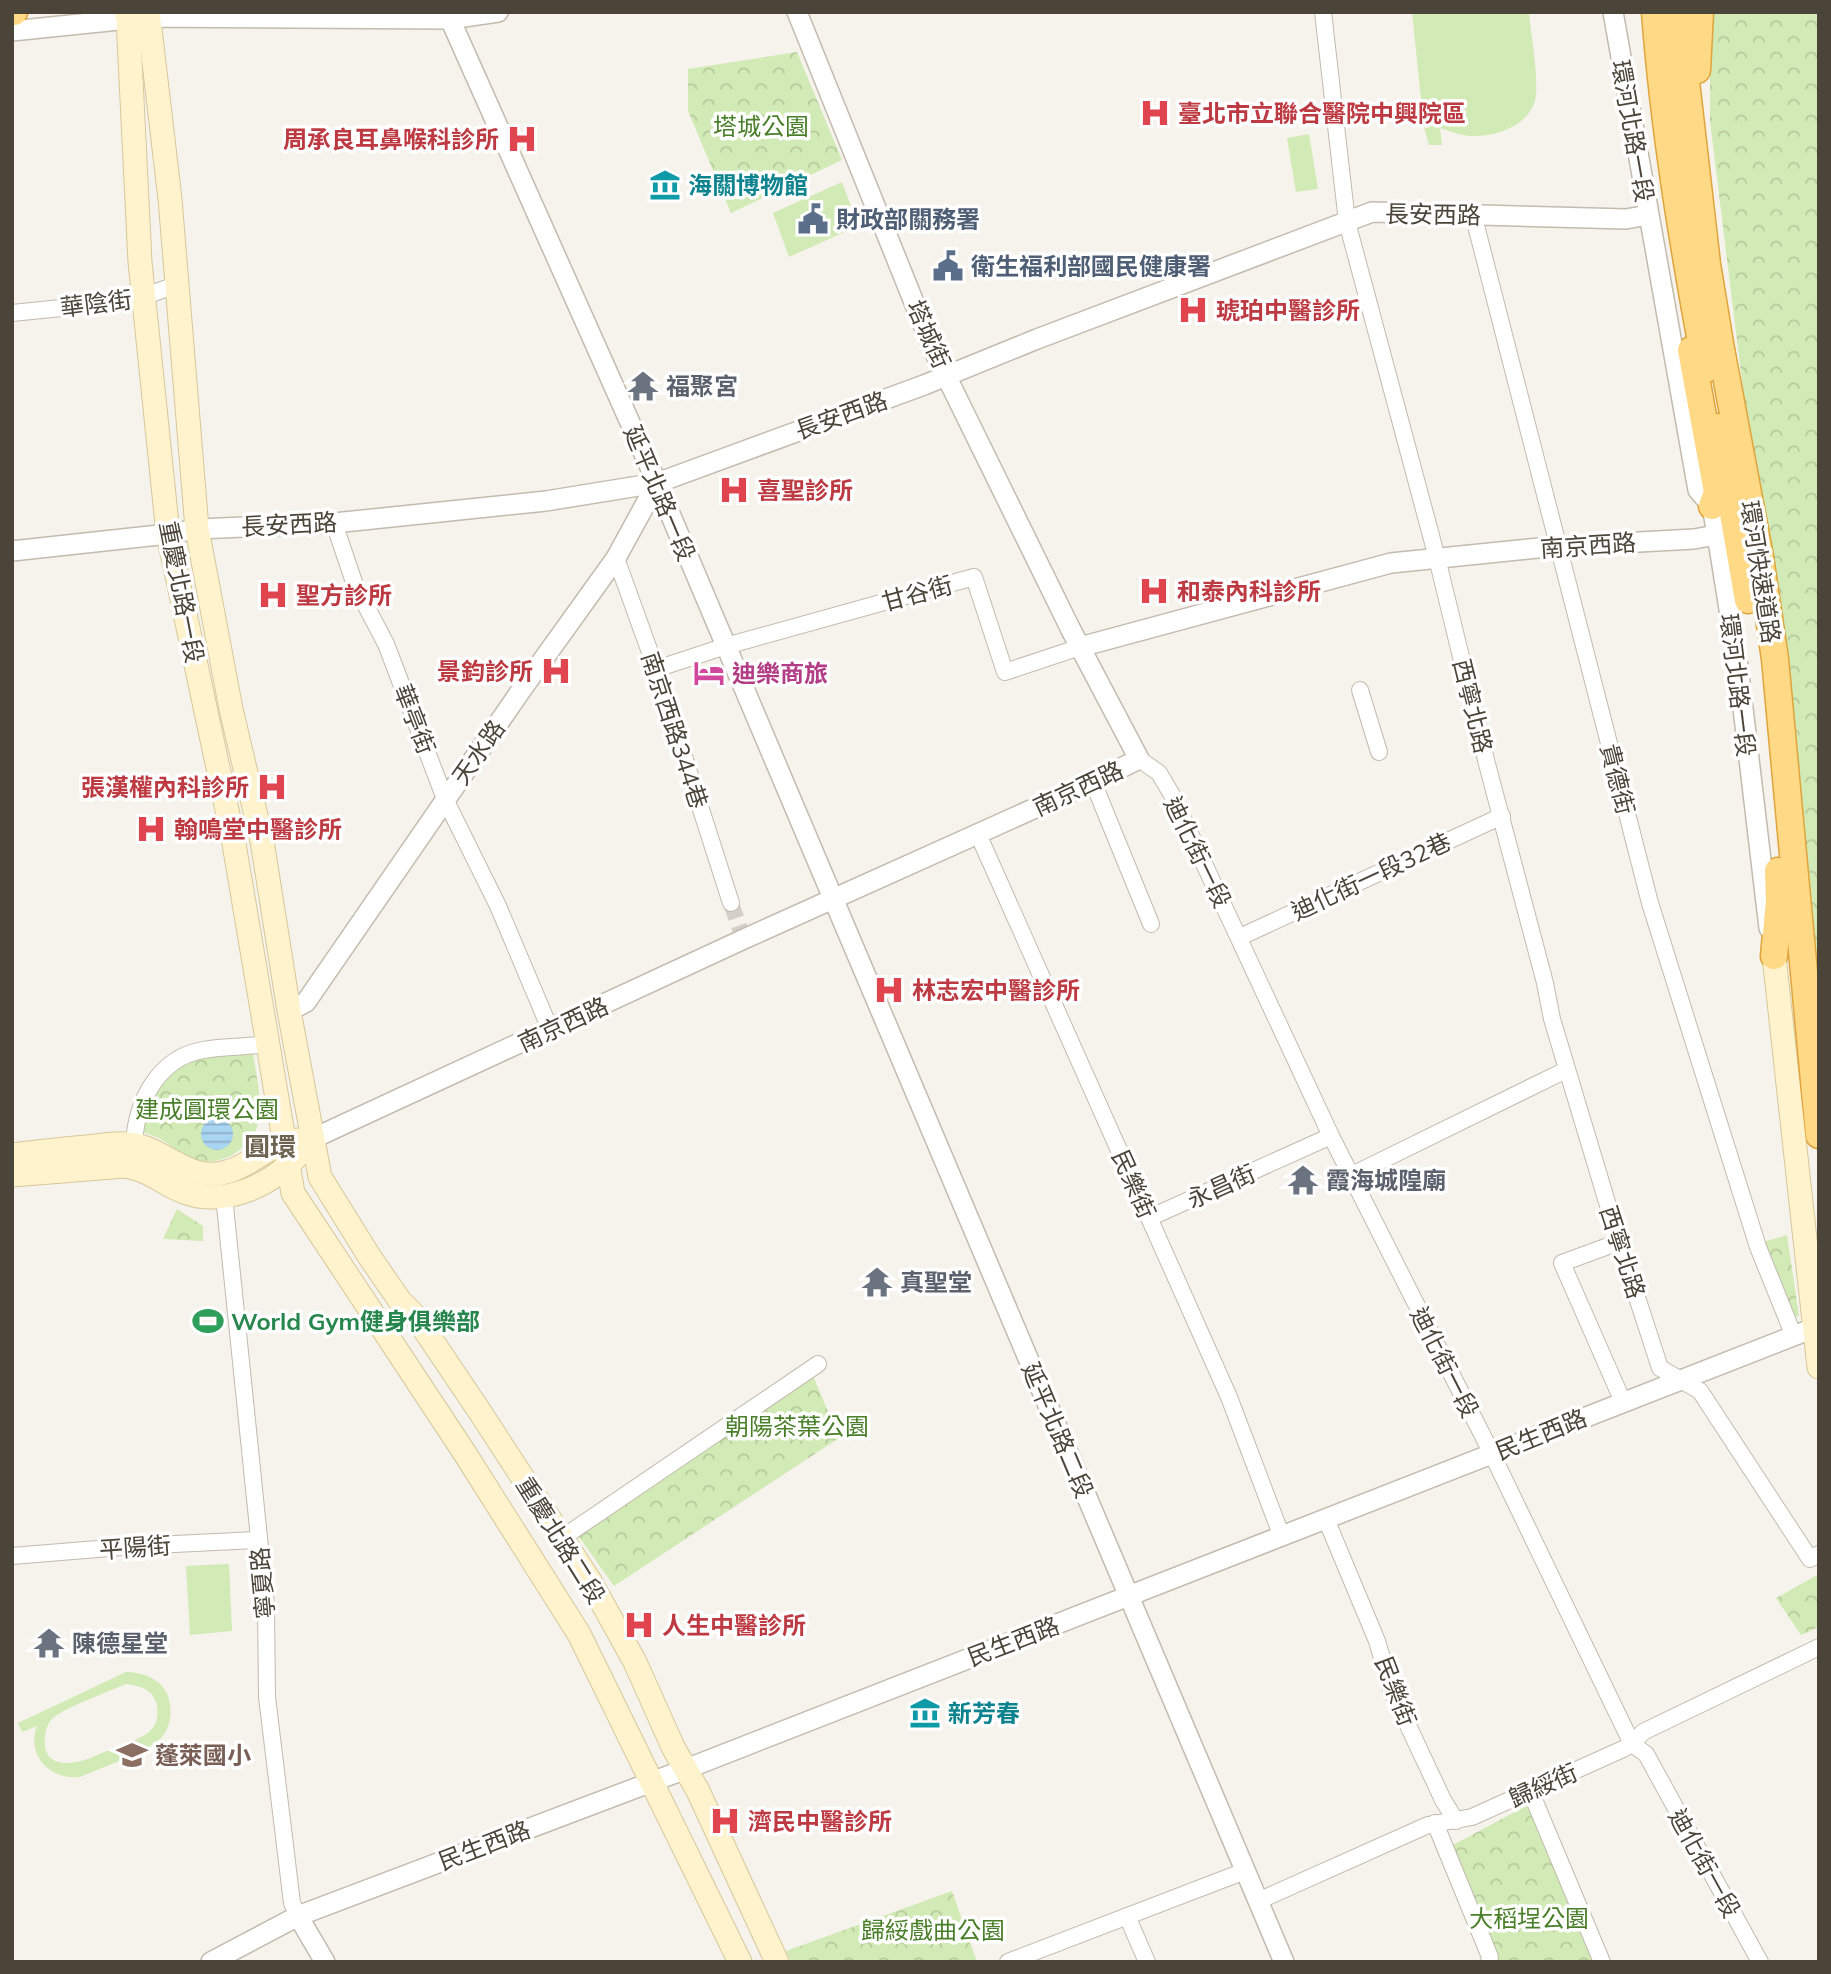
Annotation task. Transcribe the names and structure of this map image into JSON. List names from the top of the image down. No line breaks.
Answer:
{"streets":{"highway":["環河快速道路"],"main road":["環河北路一段","南京西路","重慶北路一段","重慶北路二段"],"street":["長安西路","華陰街","塔城街","延平北路一段","甘谷街","西寧北路","華亭街","南京西路344巷","天水路","貴德街","迪化街一段","迪化街一段32巷","民樂街","永昌街","延平北路二段","民生西路","平陽街","寧夏路","歸綏街"]},"crossings":[["環河北路一段","長安西路"],["環河北路一段","南京西路"],["環河北路一段","環河快速道路"],["環河北路一段","民生西路"],["長安西路","塔城街"],["長安西路","延平北路一段"],["長安西路","重慶北路一段"],["長安西路","西寧北路"],["長安西路","華亭街"],["長安西路","天水路"],["長安西路","貴德街"],["華陰街","重慶北路一段"],["塔城街","南京西路"],["塔城街","甘谷街"],["延平北路一段","南京西路"],["延平北路一段","甘谷街"],["延平北路一段","天水路"],["延平北路一段","延平北路二段"],["南京西路","重慶北路一段"],["南京西路","甘谷街"],["南京西路","西寧北路"],["南京西路","華亭街"],["南京西路","貴德街"],["南京西路","迪化街一段"],["南京西路","民樂街"],["南京西路","延平北路二段"],["南京西路","重慶北路二段"],["南京西路","寧夏路"],["重慶北路一段","天水路"],["重慶北路一段","重慶北路二段"],["西寧北路","迪化街一段32巷"],["西寧北路","民生西路"],["華亭街","天水路"],["南京西路344巷","天水路"],["貴德街","民生西路"],["迪化街一段","迪化街一段32巷"],["迪化街一段","永昌街"],["迪化街一段","民生西路"],["迪化街一段","歸綏街"],["民樂街","永昌街"],["民樂街","民生西路"],["民樂街","歸綏街"],["延平北路二段","民生西路"],["延平北路二段","歸綏街"],["民生西路","重慶北路二段"],["民生西路","寧夏路"],["平陽街","寧夏路"]],"districts":["圓環"],"parks":["塔城公園","建成圓環公園","朝陽茶葉公園","大稻埕公園","歸綏戲曲公園"],"places":{"hospital":["臺北市立聯合醫院中興院區","周承良耳鼻喉科診所","琥珀中醫診所","喜聖診所","和泰內科診所","聖方診所","景鈞診所","張漢權內科診所","翰鳴堂中醫診所","林志宏中醫診所","人生中醫診所","濟民中醫診所"],"museum":["海關博物館","新芳春"],"public building":["財政部關務署","衛生福利部國民健康署"],"temple":["福聚宮","霞海城隍廟","真聖堂","陳德星堂"],"hotel":["迪樂商旅"],"sports":["World Gym健身俱樂部"],"school or university":["蓬萊國小"]}}
